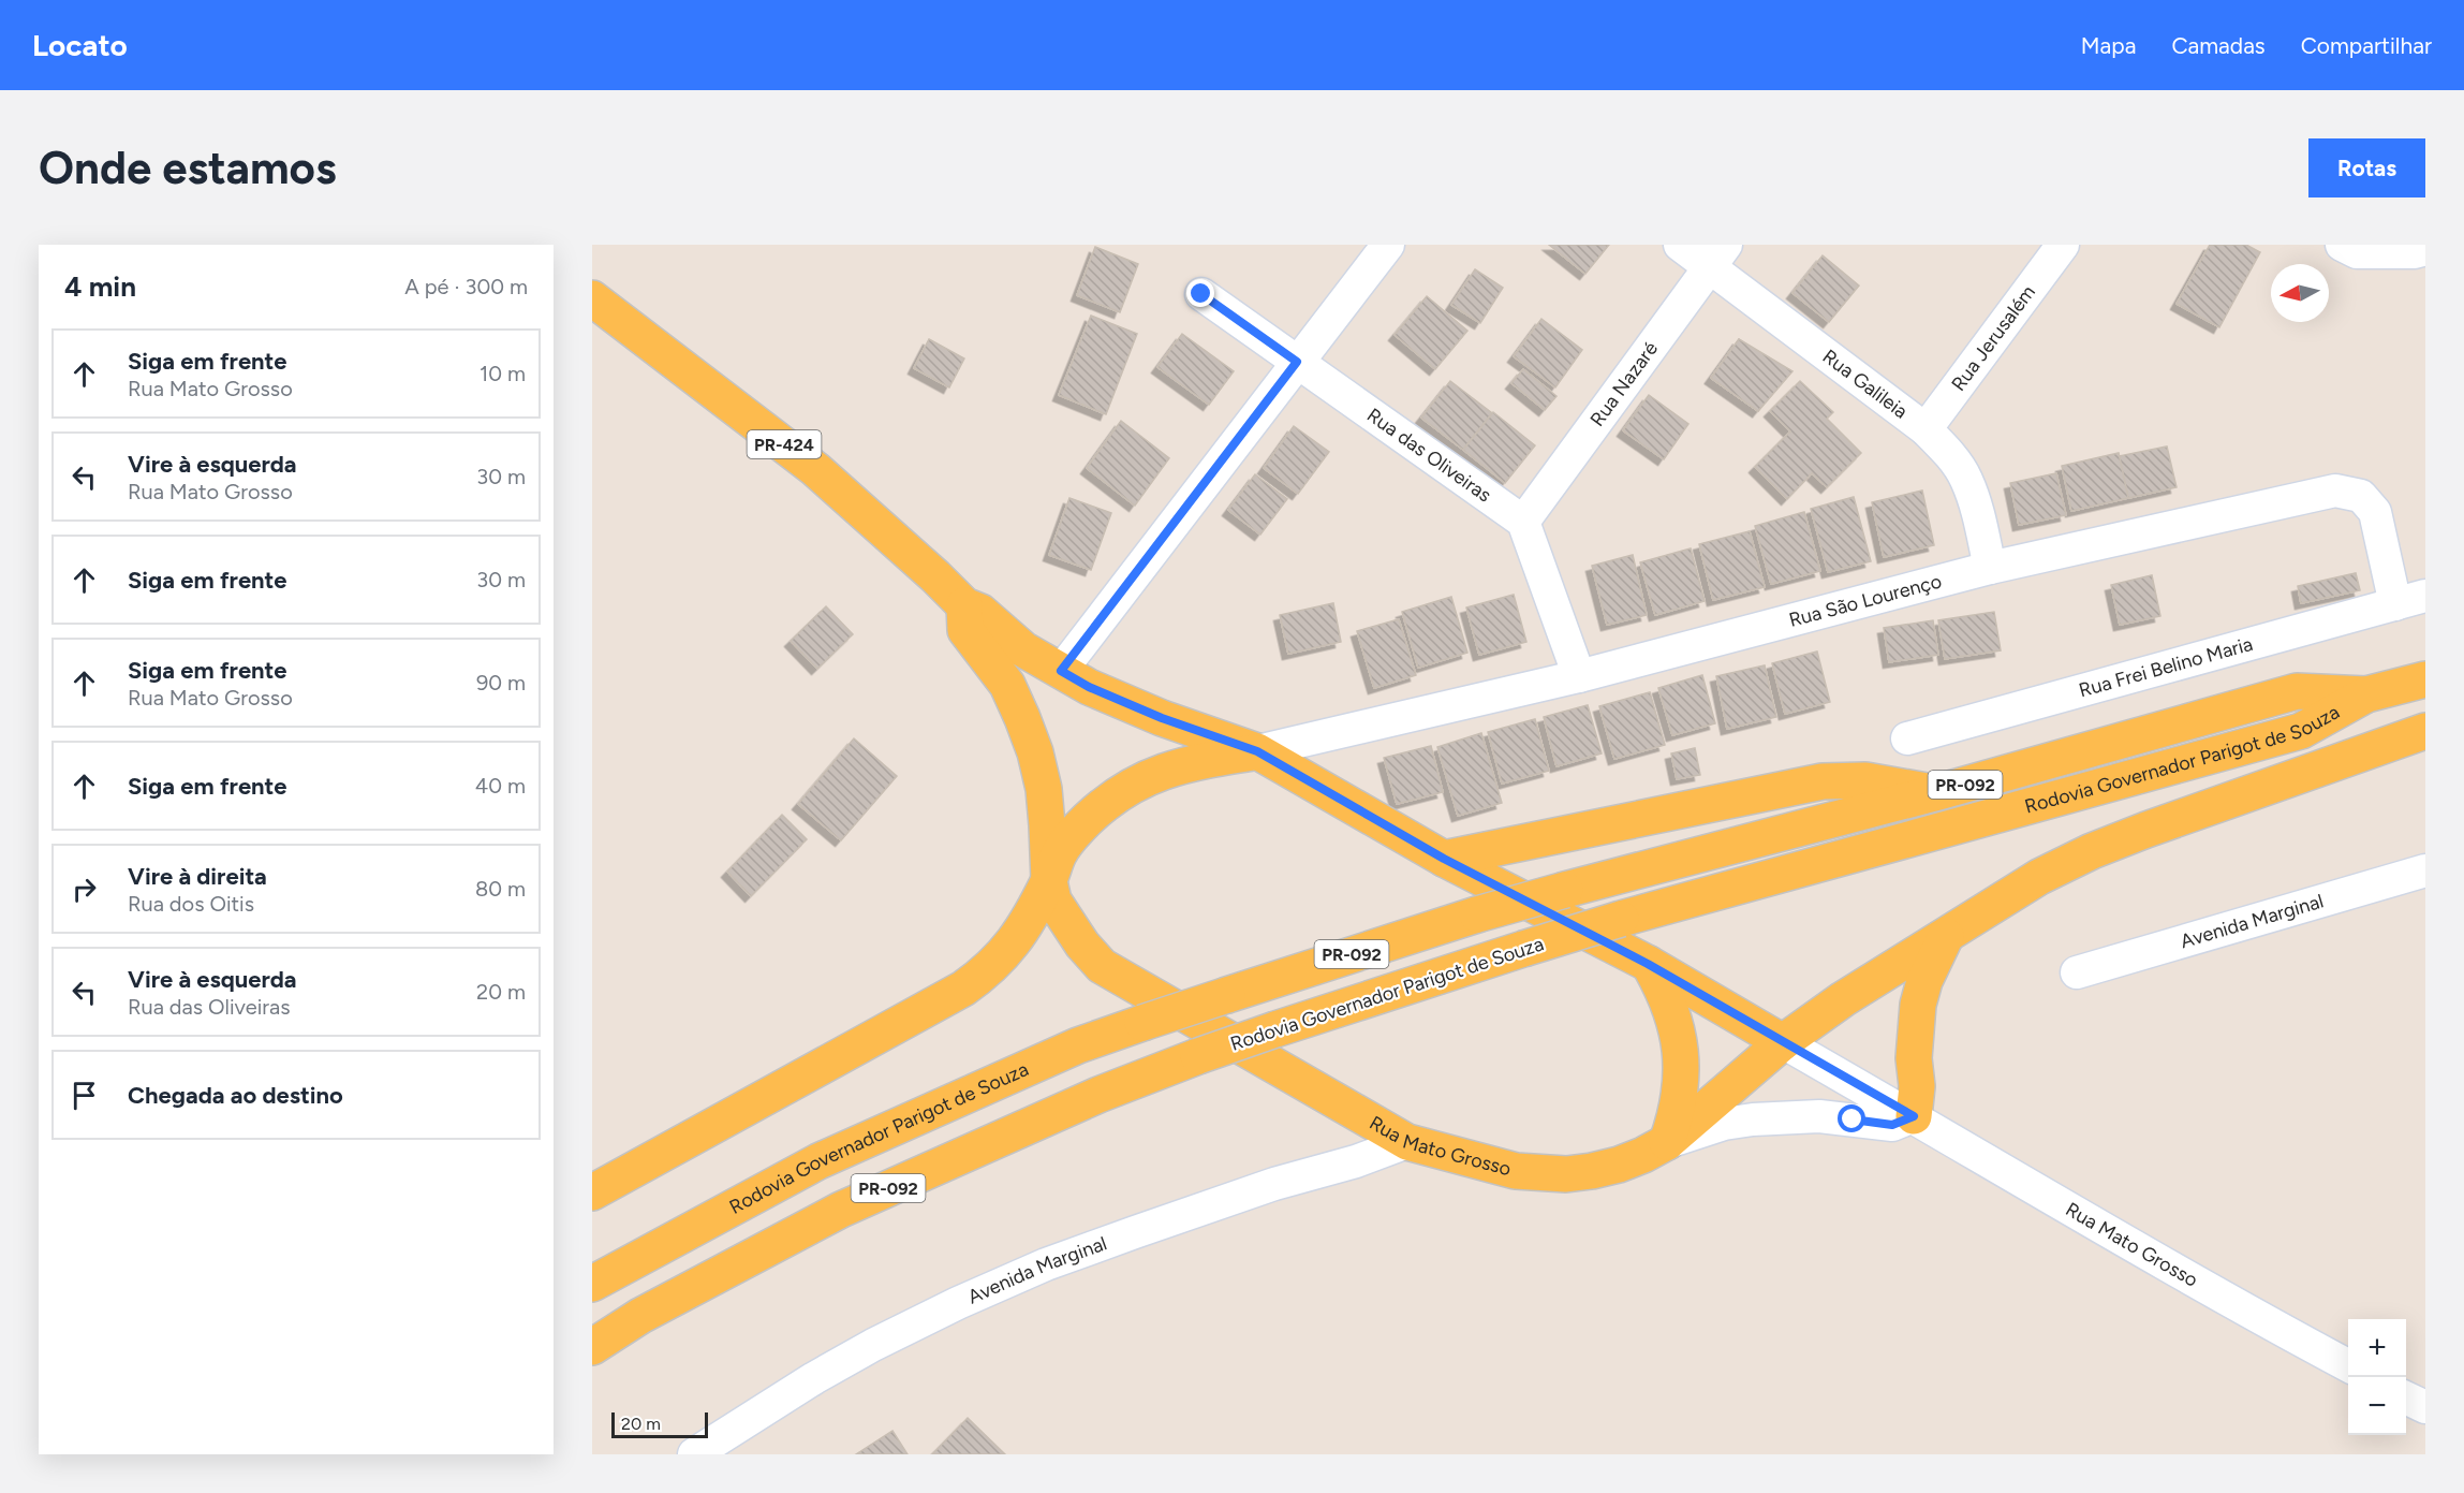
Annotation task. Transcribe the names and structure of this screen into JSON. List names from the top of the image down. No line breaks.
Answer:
{"streets":{"main road":["PR-424","Rodovia Governador Parigot de Souza","PR-092","Rua Mato Grosso"],"street":["Rua Jerusalém","Rua Nazaré","Rua Galileia","Rua das Oliveiras","Rua São Lourenço","Rua Frei Belino Maria","Avenida Marginal"]},"crossings":[["Rua Jerusalém","Rua Galileia"],["Rua Nazaré","Rua Galileia"],["Rua Nazaré","Rua das Oliveiras"],["Rua Galileia","Rua São Lourenço"],["PR-424","Rua São Lourenço"],["Rua São Lourenço","Rua Frei Belino Maria"],["Avenida Marginal","Rua Mato Grosso"]],"scale_bar":"20 m","north":"left","page":{"header":"Locato","nav":["Mapa","Camadas","Compartilhar"],"buttons":"Rotas","title":"Onde estamos","heading":["4 min","A pé · 300 m"],"list":[["Siga em frente","Rua Mato Grosso","10 m"],["Vire à esquerda","Rua Mato Grosso","30 m"],["Siga em frente","30 m"],["Siga em frente","Rua Mato Grosso","90 m"],["Siga em frente","40 m"],["Vire à direita","Rua dos Oitis","80 m"],["Vire à esquerda","Rua das Oliveiras","20 m"],"Chegada ao destino"],"map_buttons":["+","−"],"scale":"20 m"}}
